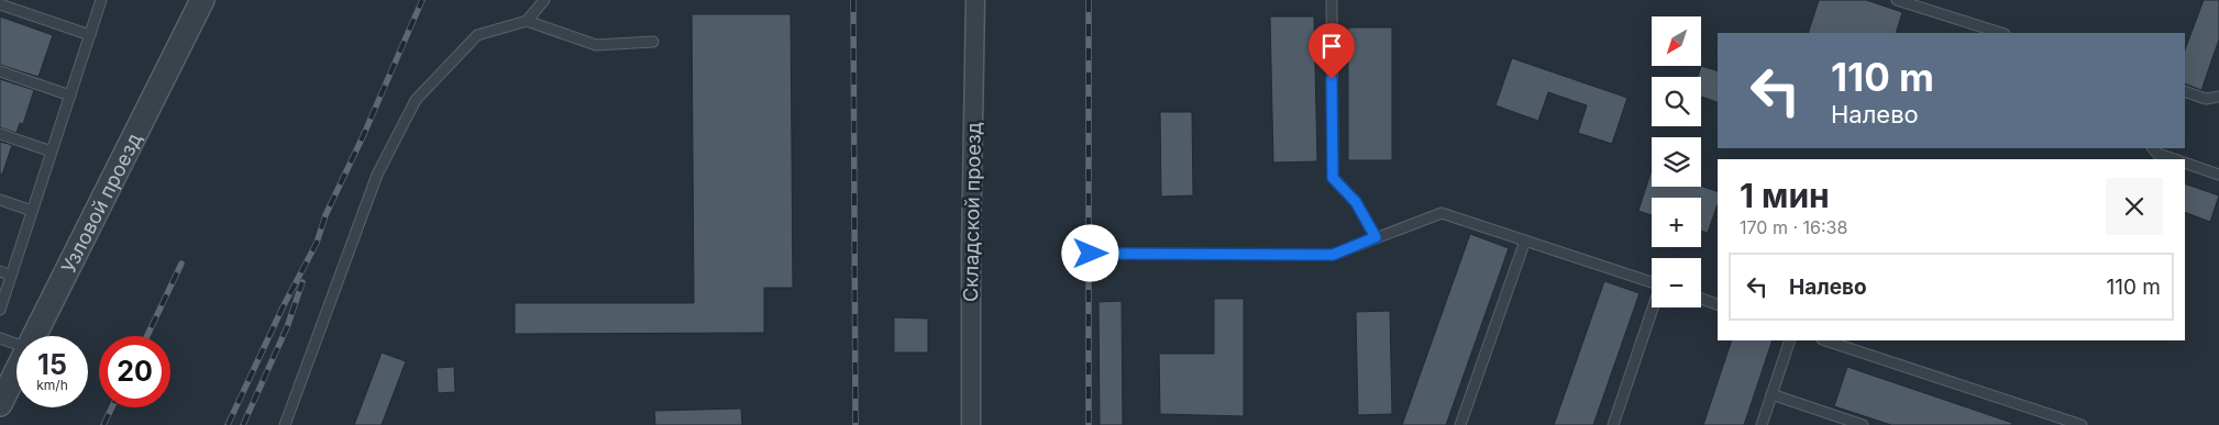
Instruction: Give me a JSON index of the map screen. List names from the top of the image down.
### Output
{
  "streets": {
    "street": ["Узловой проезд", "Складской проезд"]
  },
  "north": "bottom left",
  "page": {
    "map_buttons": ["+", "−"],
    "turn": ["110 m", "Налево"],
    "heading": ["1 мин", "170 m · 16:38"],
    "list": [
      {
        "name": "Налево",
        "value": "110 m"
      }
    ],
    "speed": "15 km/h",
    "limit": "20"
  }
}
